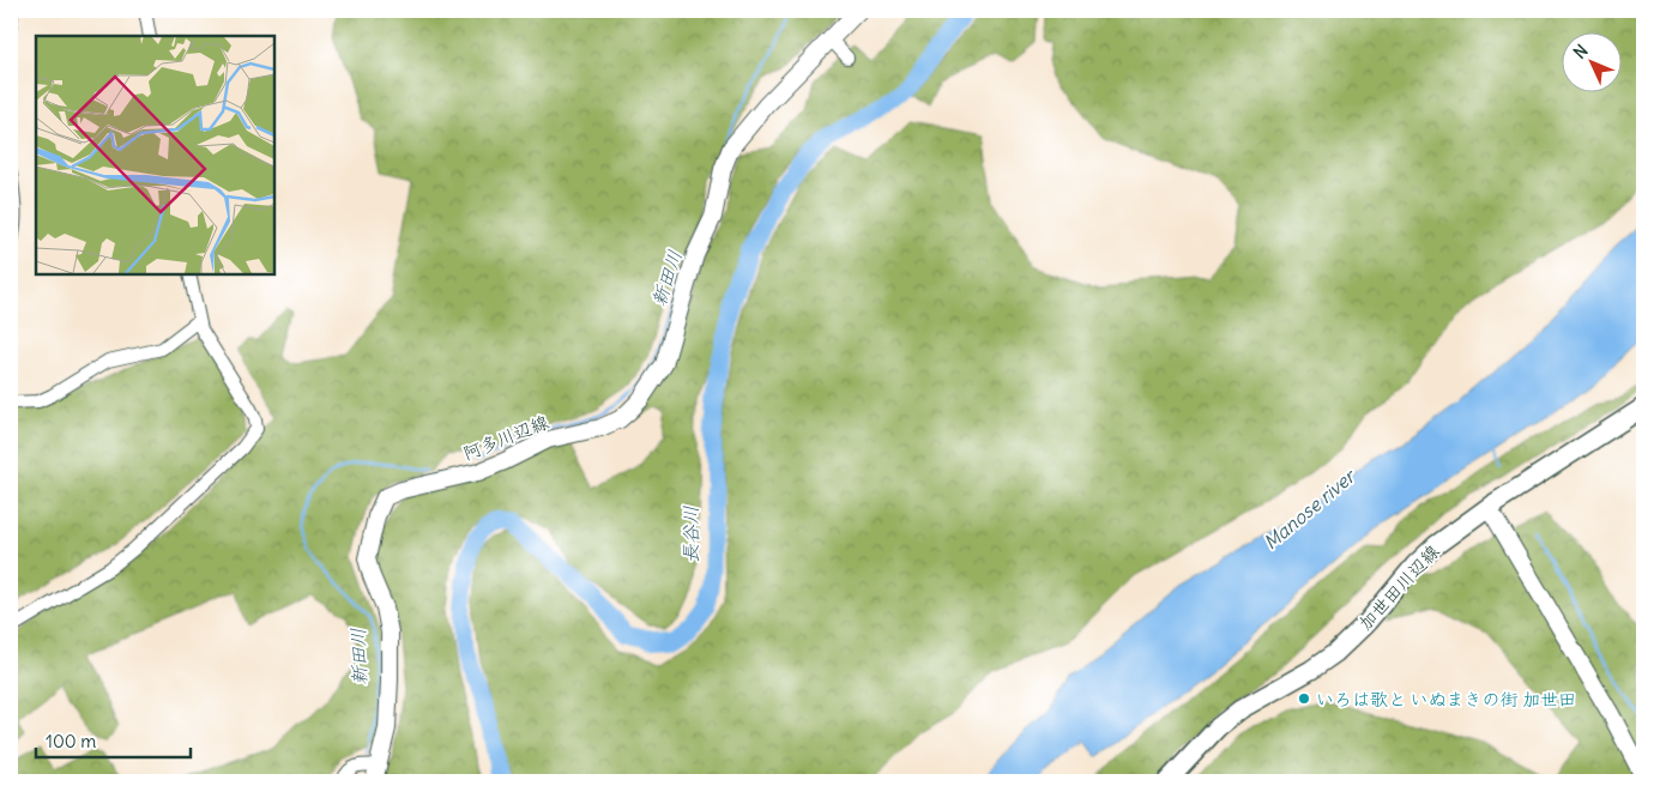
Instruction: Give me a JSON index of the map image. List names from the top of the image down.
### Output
{
  "streets": {
    "main road": ["阿多川辺線", "加世田川辺線"]
  },
  "water": ["新田川", "Manose river", "長谷川"],
  "places": ["いろは歌と いぬまきの街 加世田"],
  "scale_bar": "100 m",
  "north": "top left"
}
